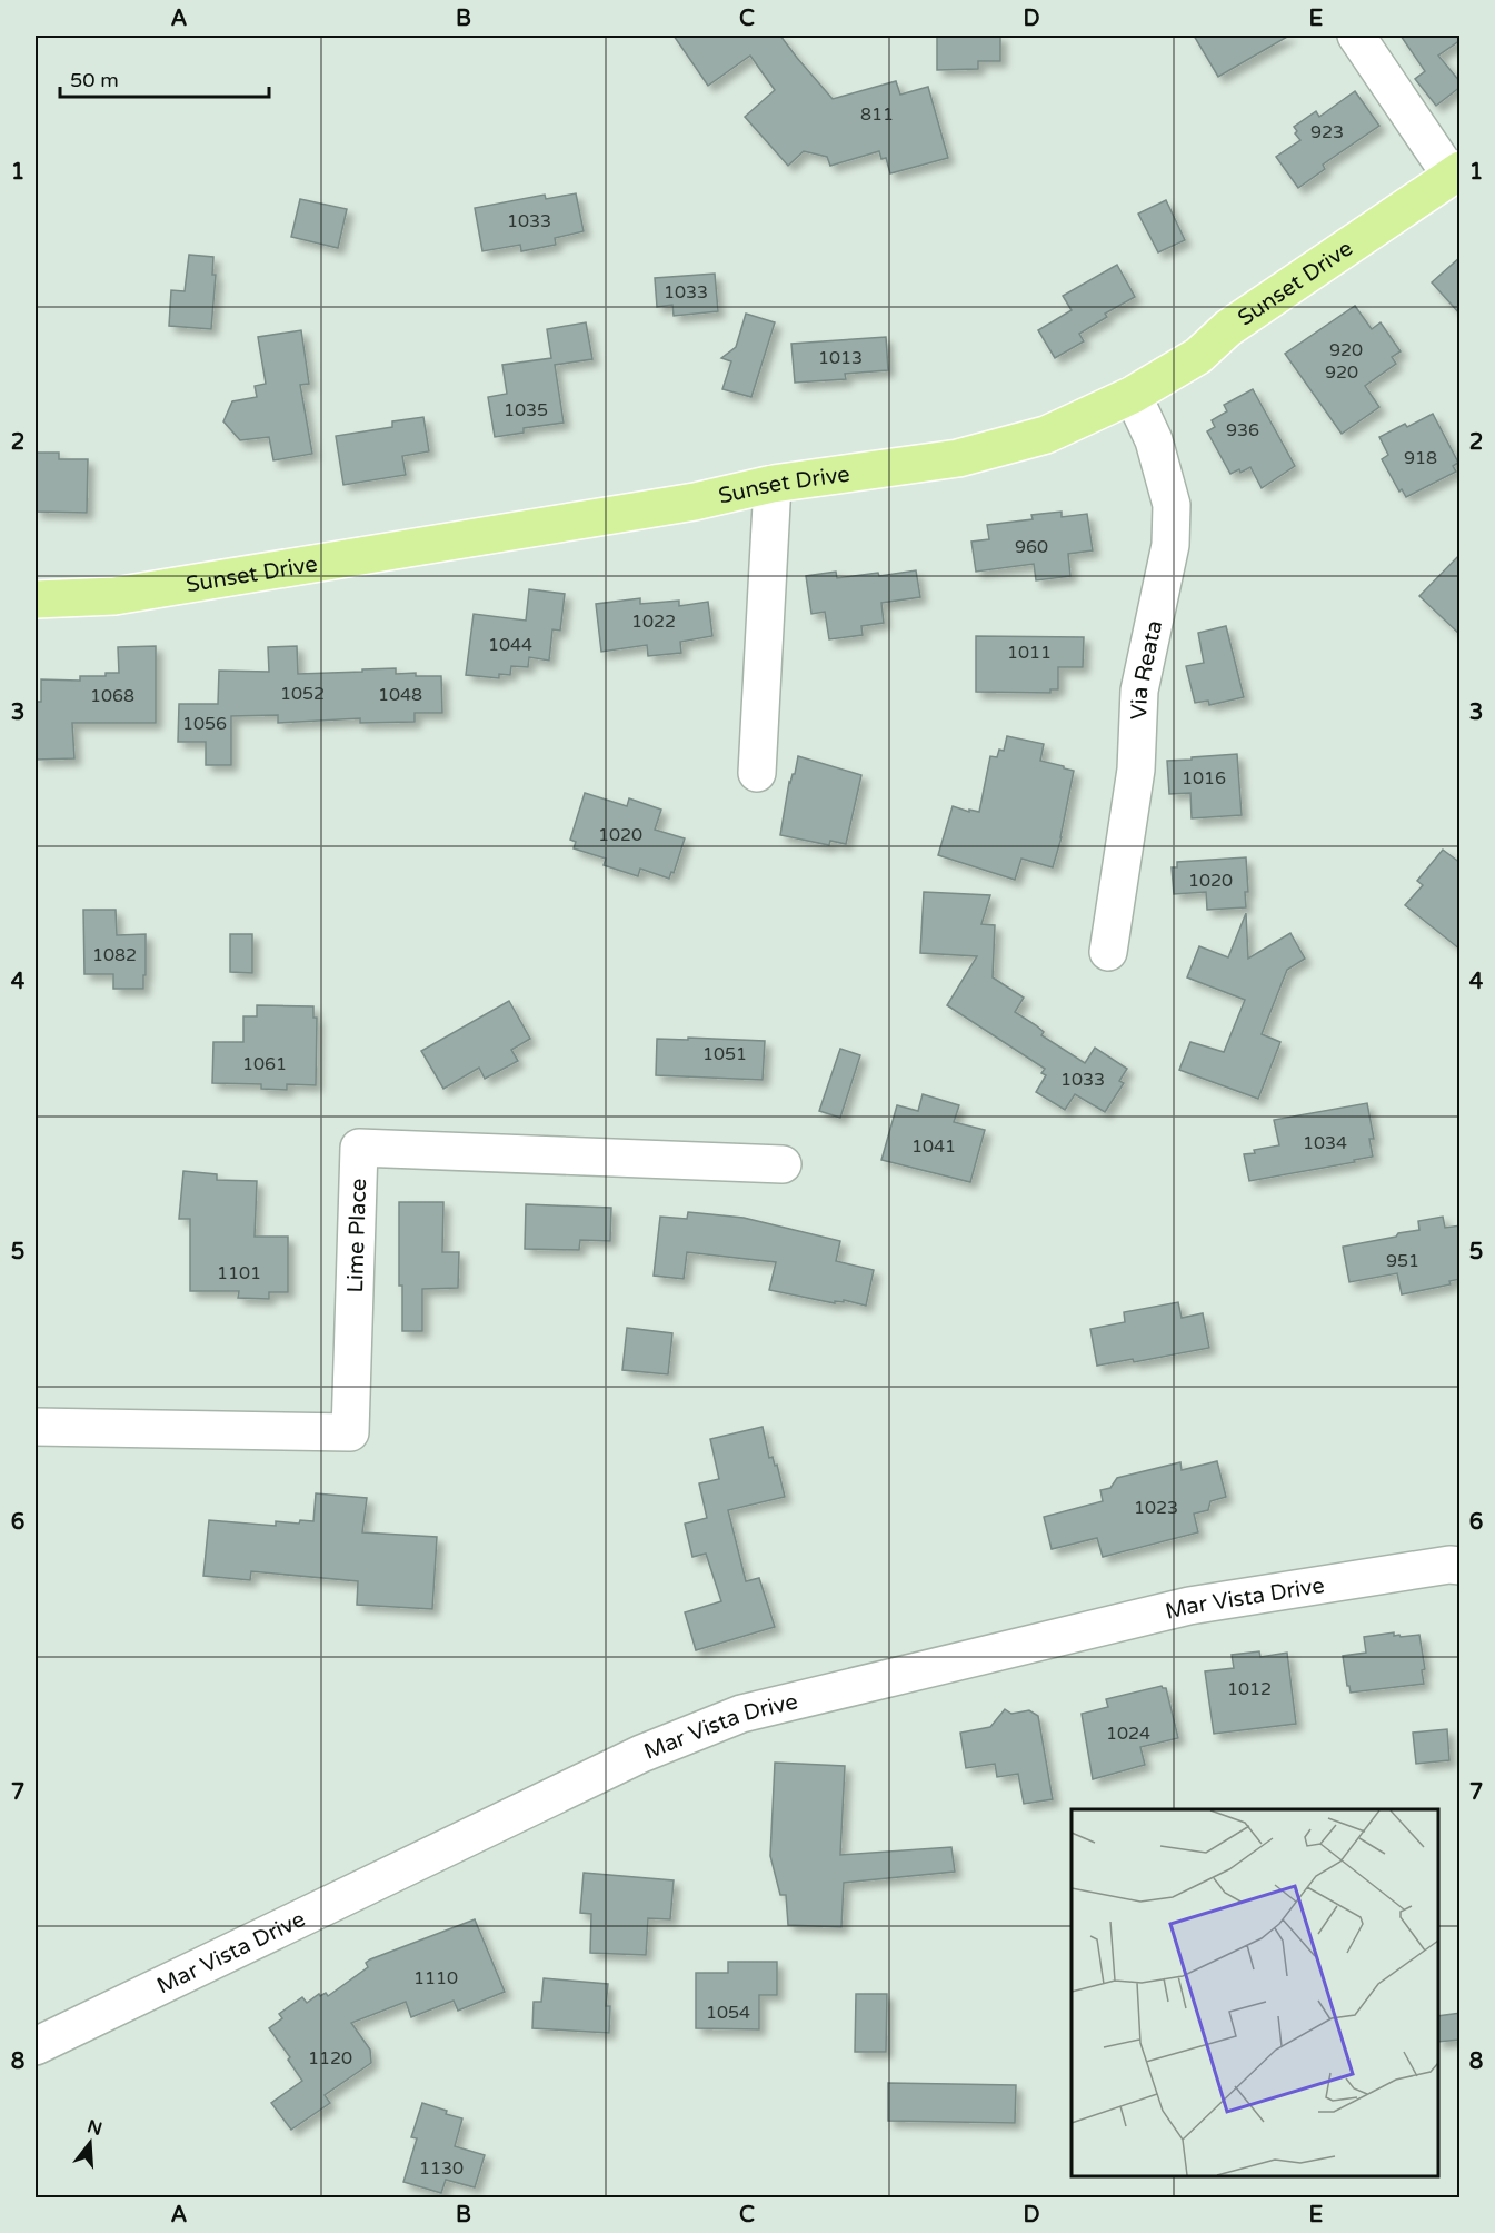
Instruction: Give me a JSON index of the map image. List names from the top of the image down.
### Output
{
  "streets": {
    "main road": ["Sunset Drive"],
    "street": ["Via Reata", "Lime Place", "Mar Vista Drive"]
  },
  "crossings": [
    ["Sunset Drive", "Via Reata"]
  ],
  "house_numbers": [
    "811",
    "923",
    "1033",
    "1033",
    "920",
    "1013",
    "920",
    "1035",
    "936",
    "918",
    "960",
    "1022",
    "1044",
    "1011",
    "1052",
    "1048",
    "1068",
    "1056",
    "1016",
    "1020",
    "1020",
    "1082",
    "1051",
    "1061",
    "1033",
    "1034",
    "1041",
    "951",
    "1101",
    "1023",
    "1012",
    "1024",
    "1110",
    "1054",
    "1120",
    "1130"
  ],
  "scale_bar": "50 m",
  "north": "top",
  "grid": {
    "columns": [
      "A",
      "B",
      "C",
      "D",
      "E"
    ],
    "rows": [
      "1",
      "2",
      "3",
      "4",
      "5",
      "6",
      "7",
      "8"
    ]
  }
}
